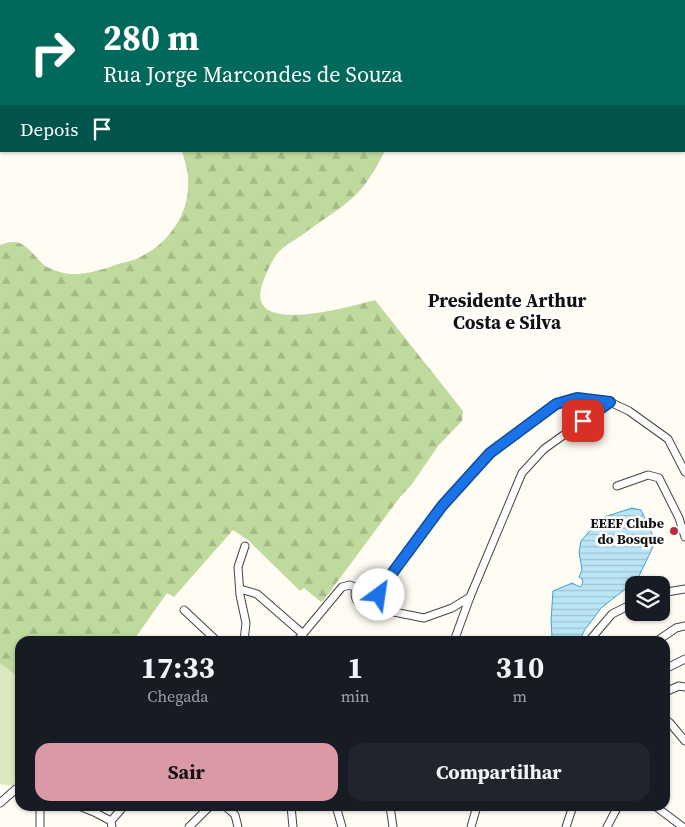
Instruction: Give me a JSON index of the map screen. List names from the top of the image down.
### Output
{
  "districts": ["Presidente Arthur Costa e Silva"],
  "places": ["EEEF Clube do Bosque"],
  "page": {
    "turn": ["280 m", "Rua Jorge Marcondes de Souza"],
    "then": "Depois",
    "eta": [
      "17:33",
      "Chegada",
      "1",
      "min",
      "310",
      "m"
    ],
    "buttons": ["Sair", "Compartilhar"]
  }
}
